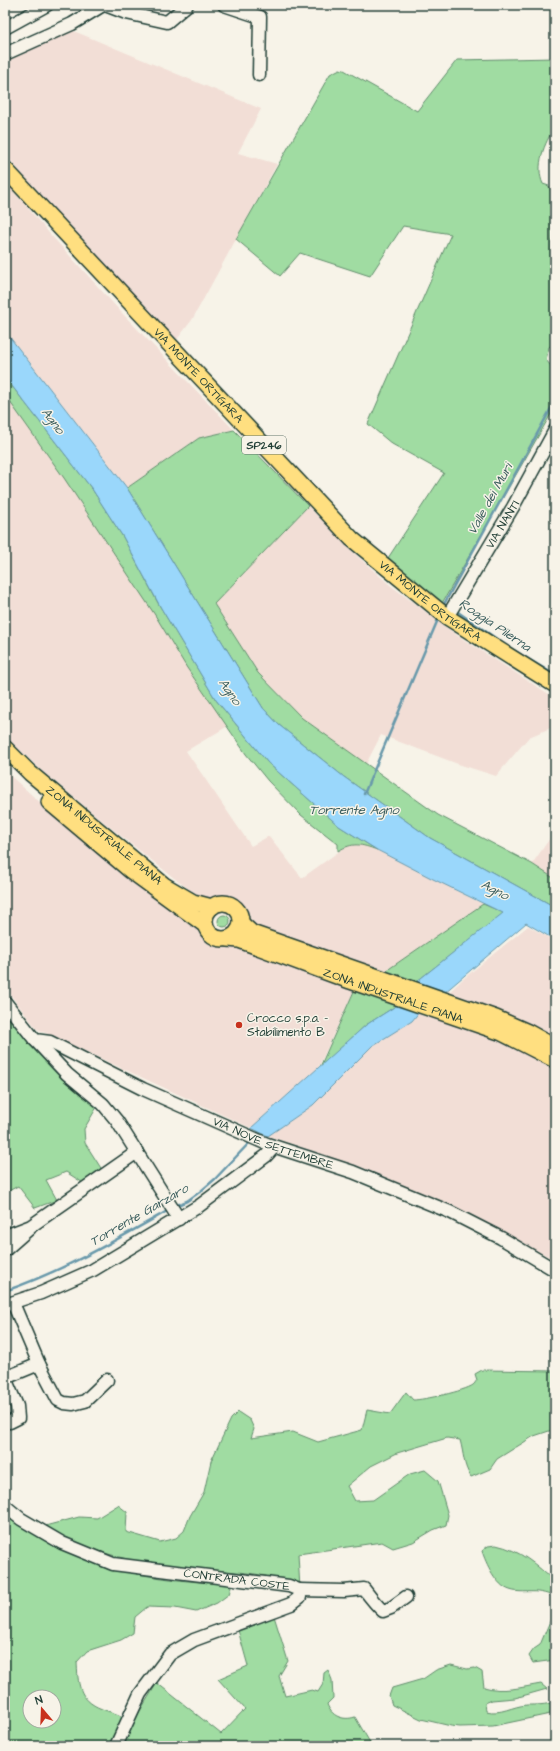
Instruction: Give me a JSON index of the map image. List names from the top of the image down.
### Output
{
  "streets": {
    "main road": ["VIA MONTE ORTIGARA", "SP246", "ZONA INDUSTRIALE PIANA"],
    "street": ["VIA NANTI", "VIA NOVE SETTEMBRE", "CONTRADA COSTE"]
  },
  "crossings": [
    ["VIA MONTE ORTIGARA", "VIA NANTI"]
  ],
  "water": [
    "Agno",
    "Valle dei Muri",
    "Roggia Pilerna",
    "Torrente Agno",
    "Torrente Garzaro"
  ],
  "places": ["Crocco s.p.a. - Stabilimento B"],
  "north": "top"
}
